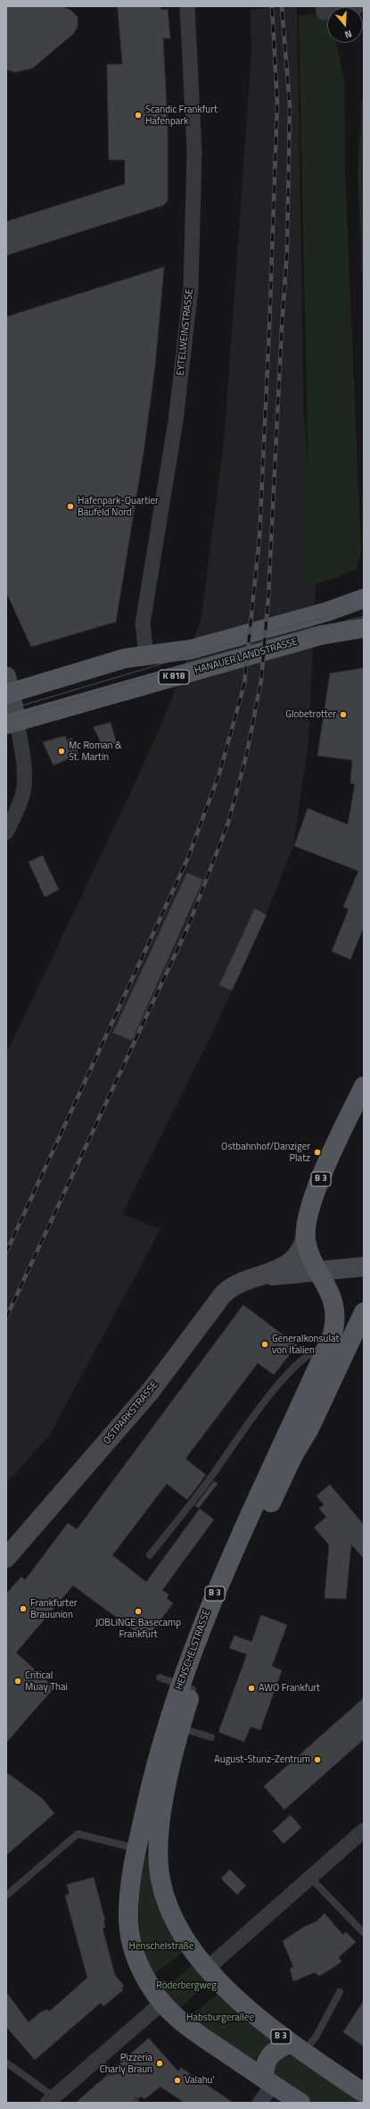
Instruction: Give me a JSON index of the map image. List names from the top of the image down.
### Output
{
  "streets": {
    "main road": [
      "HANAUER LANDSTRASSE",
      "K 818",
      "B 3",
      "HENSCHELSTRASSE"
    ],
    "street": ["EYTELWEINSTRASSE", "OSTPARKSTRASSE"]
  },
  "crossings": [
    ["B 3", "OSTPARKSTRASSE"],
    ["B 3", "HENSCHELSTRASSE"],
    ["OSTPARKSTRASSE", "HENSCHELSTRASSE"]
  ],
  "parks": ["Henschelstraße", "Röderbergweg", "Habsburgerallee"],
  "places": [
    "Scandic Frankfurt Hafenpark",
    "Hafenpark-Quartier Baufeld Nord",
    "Globetrotter",
    "Mc Roman & St. Martin",
    "Ostbahnhof/Danziger Platz",
    "Generalkonsulat von Italien",
    "Frankfurter Brauunion",
    "JOBLINGE Basecamp Frankfurt",
    "Critical Muay Thai",
    "AWO Frankfurt",
    "August-Stunz-Zentrum",
    "Pizzeria Charly Braun",
    "Valahu'"
  ],
  "north": "bottom"
}
